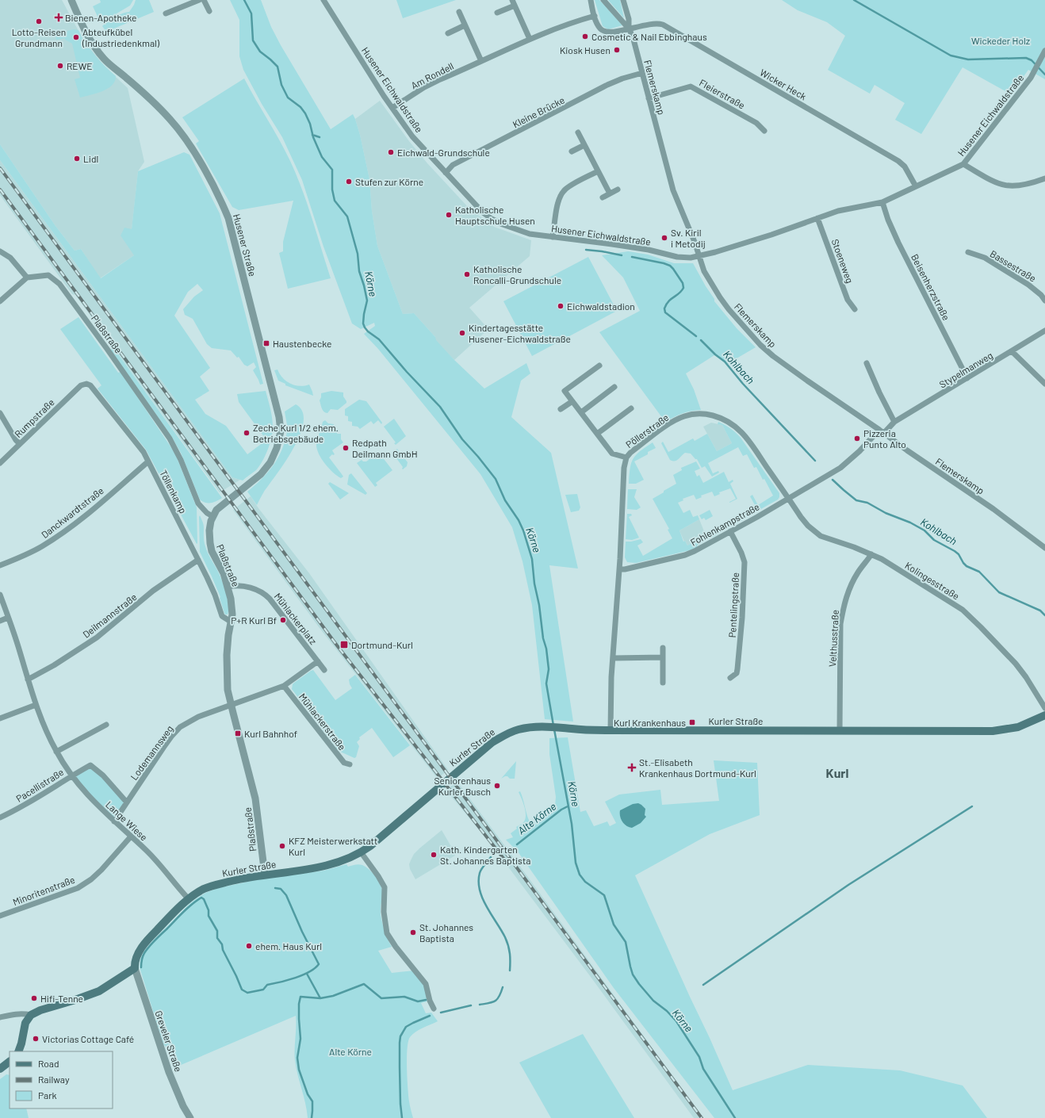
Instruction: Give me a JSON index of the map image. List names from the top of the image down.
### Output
{
  "streets": {
    "main road": ["Kurler Straße"],
    "street": [
      "Am Rondell",
      "Wicker Heck",
      "Flemerskamp",
      "Husener Eichwaldstraße",
      "Fleierstraße",
      "Kleine Brücke",
      "Husener Straße",
      "Stoeneweg",
      "Bassestraße",
      "Beisenherzstraße",
      "Plaßstraße",
      "Stypelmanweg",
      "Rumpstraße",
      "Pöllerstraße",
      "Töllenkamp",
      "Danckwardtstraße",
      "Fohlenkampstraße",
      "Kolingesstraße",
      "Pentelingstraße",
      "Deilmannstraße",
      "Mühlackerplatz",
      "Velthusstraße",
      "Mühlackerstraße",
      "Lodemannsweg",
      "Pacellistraße",
      "Lange Wiese",
      "Minoritenstraße",
      "Greveler Straße"
    ]
  },
  "crossings": [
    ["Am Rondell", "Husener Eichwaldstraße"],
    ["Wicker Heck", "Flemerskamp"],
    ["Wicker Heck", "Husener Eichwaldstraße"],
    ["Flemerskamp", "Husener Eichwaldstraße"],
    ["Flemerskamp", "Fleierstraße"],
    ["Flemerskamp", "Kleine Brücke"],
    ["Flemerskamp", "Stypelmanweg"],
    ["Flemerskamp", "Fohlenkampstraße"],
    ["Husener Eichwaldstraße", "Kleine Brücke"],
    ["Husener Eichwaldstraße", "Stoeneweg"],
    ["Husener Eichwaldstraße", "Beisenherzstraße"],
    ["Husener Straße", "Plaßstraße"],
    ["Beisenherzstraße", "Stypelmanweg"],
    ["Plaßstraße", "Töllenkamp"],
    ["Plaßstraße", "Mühlackerplatz"],
    ["Plaßstraße", "Kurler Straße"],
    ["Plaßstraße", "Lodemannsweg"],
    ["Stypelmanweg", "Fohlenkampstraße"],
    ["Rumpstraße", "Töllenkamp"],
    ["Pöllerstraße", "Fohlenkampstraße"],
    ["Pöllerstraße", "Kolingesstraße"],
    ["Töllenkamp", "Danckwardtstraße"],
    ["Töllenkamp", "Deilmannstraße"],
    ["Fohlenkampstraße", "Kolingesstraße"],
    ["Fohlenkampstraße", "Pentelingstraße"],
    ["Kolingesstraße", "Velthusstraße"],
    ["Deilmannstraße", "Lange Wiese"],
    ["Velthusstraße", "Kurler Straße"],
    ["Kurler Straße", "Lange Wiese"],
    ["Kurler Straße", "Greveler Straße"],
    ["Lodemannsweg", "Lange Wiese"],
    ["Pacellistraße", "Lange Wiese"],
    ["Lange Wiese", "Minoritenstraße"]
  ],
  "districts": ["Kurl"],
  "water": ["Körne", "Kohlbach", "Alte Körne"],
  "parks": ["Wickeder Holz", "Alte Körne"],
  "places": {
    "health": ["Bienen-Apotheke", "St.-Elisabeth Krankenhaus Dortmund-Kurl"],
    "other": [
      "Lotto-Reisen Grundmann",
      "Cosmetic & Nail Ebbinghaus",
      "Abteufkübel (Industriedenkmal)",
      "Kiosk Husen",
      "REWE",
      "Eichwald-Grundschule",
      "Lidl",
      "Stufen zur Körne",
      "Katholische Hauptschule Husen",
      "Sv. Kiril i Metodij",
      "Katholische Roncalli-Grundschule",
      "Eichwaldstadion",
      "Kindertagesstätte Husener-Eichwaldstraße",
      "Zeche Kurl 1/2 ehem. Betriebsgebäude",
      "Pizzeria Punto Alto",
      "Redpath Deilmann GmbH",
      "P+R Kurl Bf",
      "Seniorenhaus Kurler Busch",
      "KFZ Meisterwerkstatt Kurl",
      "Kath. Kindergarten St. Johannes Baptista",
      "St. Johannes Baptista",
      "ehem. Haus Kurl",
      "Hifi-Tenne",
      "Victorias Cottage Café"
    ],
    "transit": [
      "Haustenbecke",
      "Dortmund-Kurl",
      "Kurl Krankenhaus",
      "Kurl Bahnhof"
    ]
  },
  "legend": ["Road", "Railway", "Park"]
}
